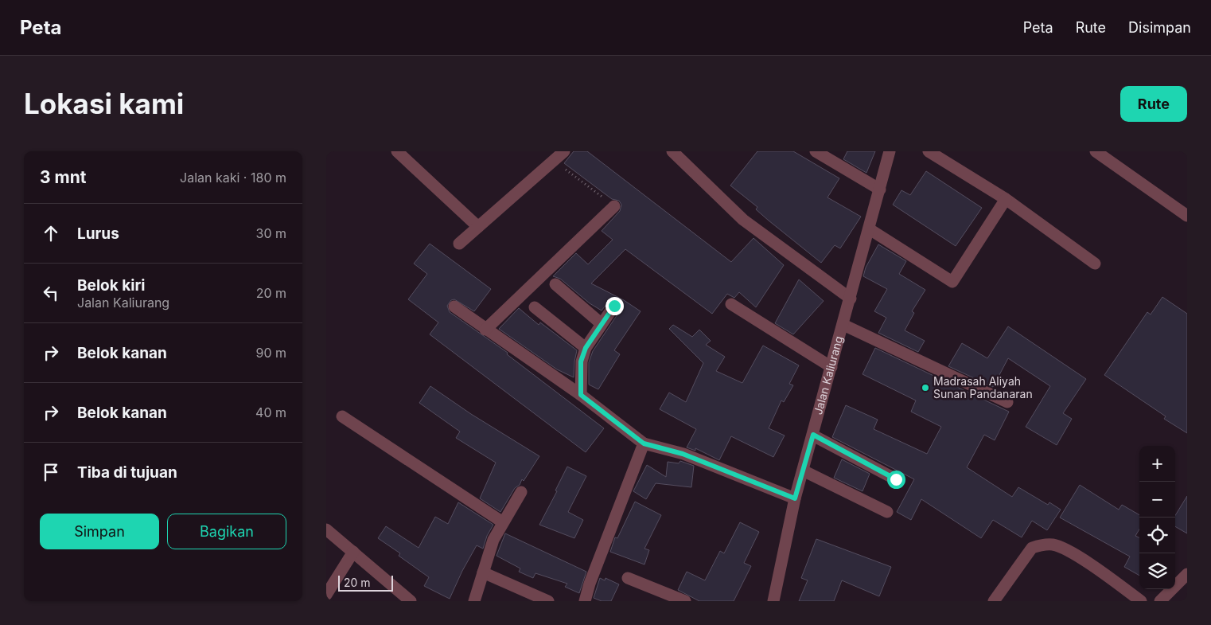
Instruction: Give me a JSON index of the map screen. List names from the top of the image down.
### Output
{
  "streets": {
    "street": ["Jalan Kaliurang"]
  },
  "places": ["Madrasah Aliyah Sunan Pandanaran"],
  "scale_bar": "20 m",
  "page": {
    "header": "Peta",
    "nav": ["Peta", "Rute", "Disimpan"],
    "buttons": [
      "Rute",
      ["Simpan", "Bagikan"]
    ],
    "title": "Lokasi kami",
    "heading": ["3 mnt", "Jalan kaki · 180 m"],
    "list": [
      ["Lurus", "30 m"],
      ["Belok kiri", "Jalan Kaliurang", "20 m"],
      ["Belok kanan", "90 m"],
      ["Belok kanan", "40 m"],
      "Tiba di tujuan"
    ],
    "map_buttons": ["+", "−"],
    "scale": "20 m"
  }
}
